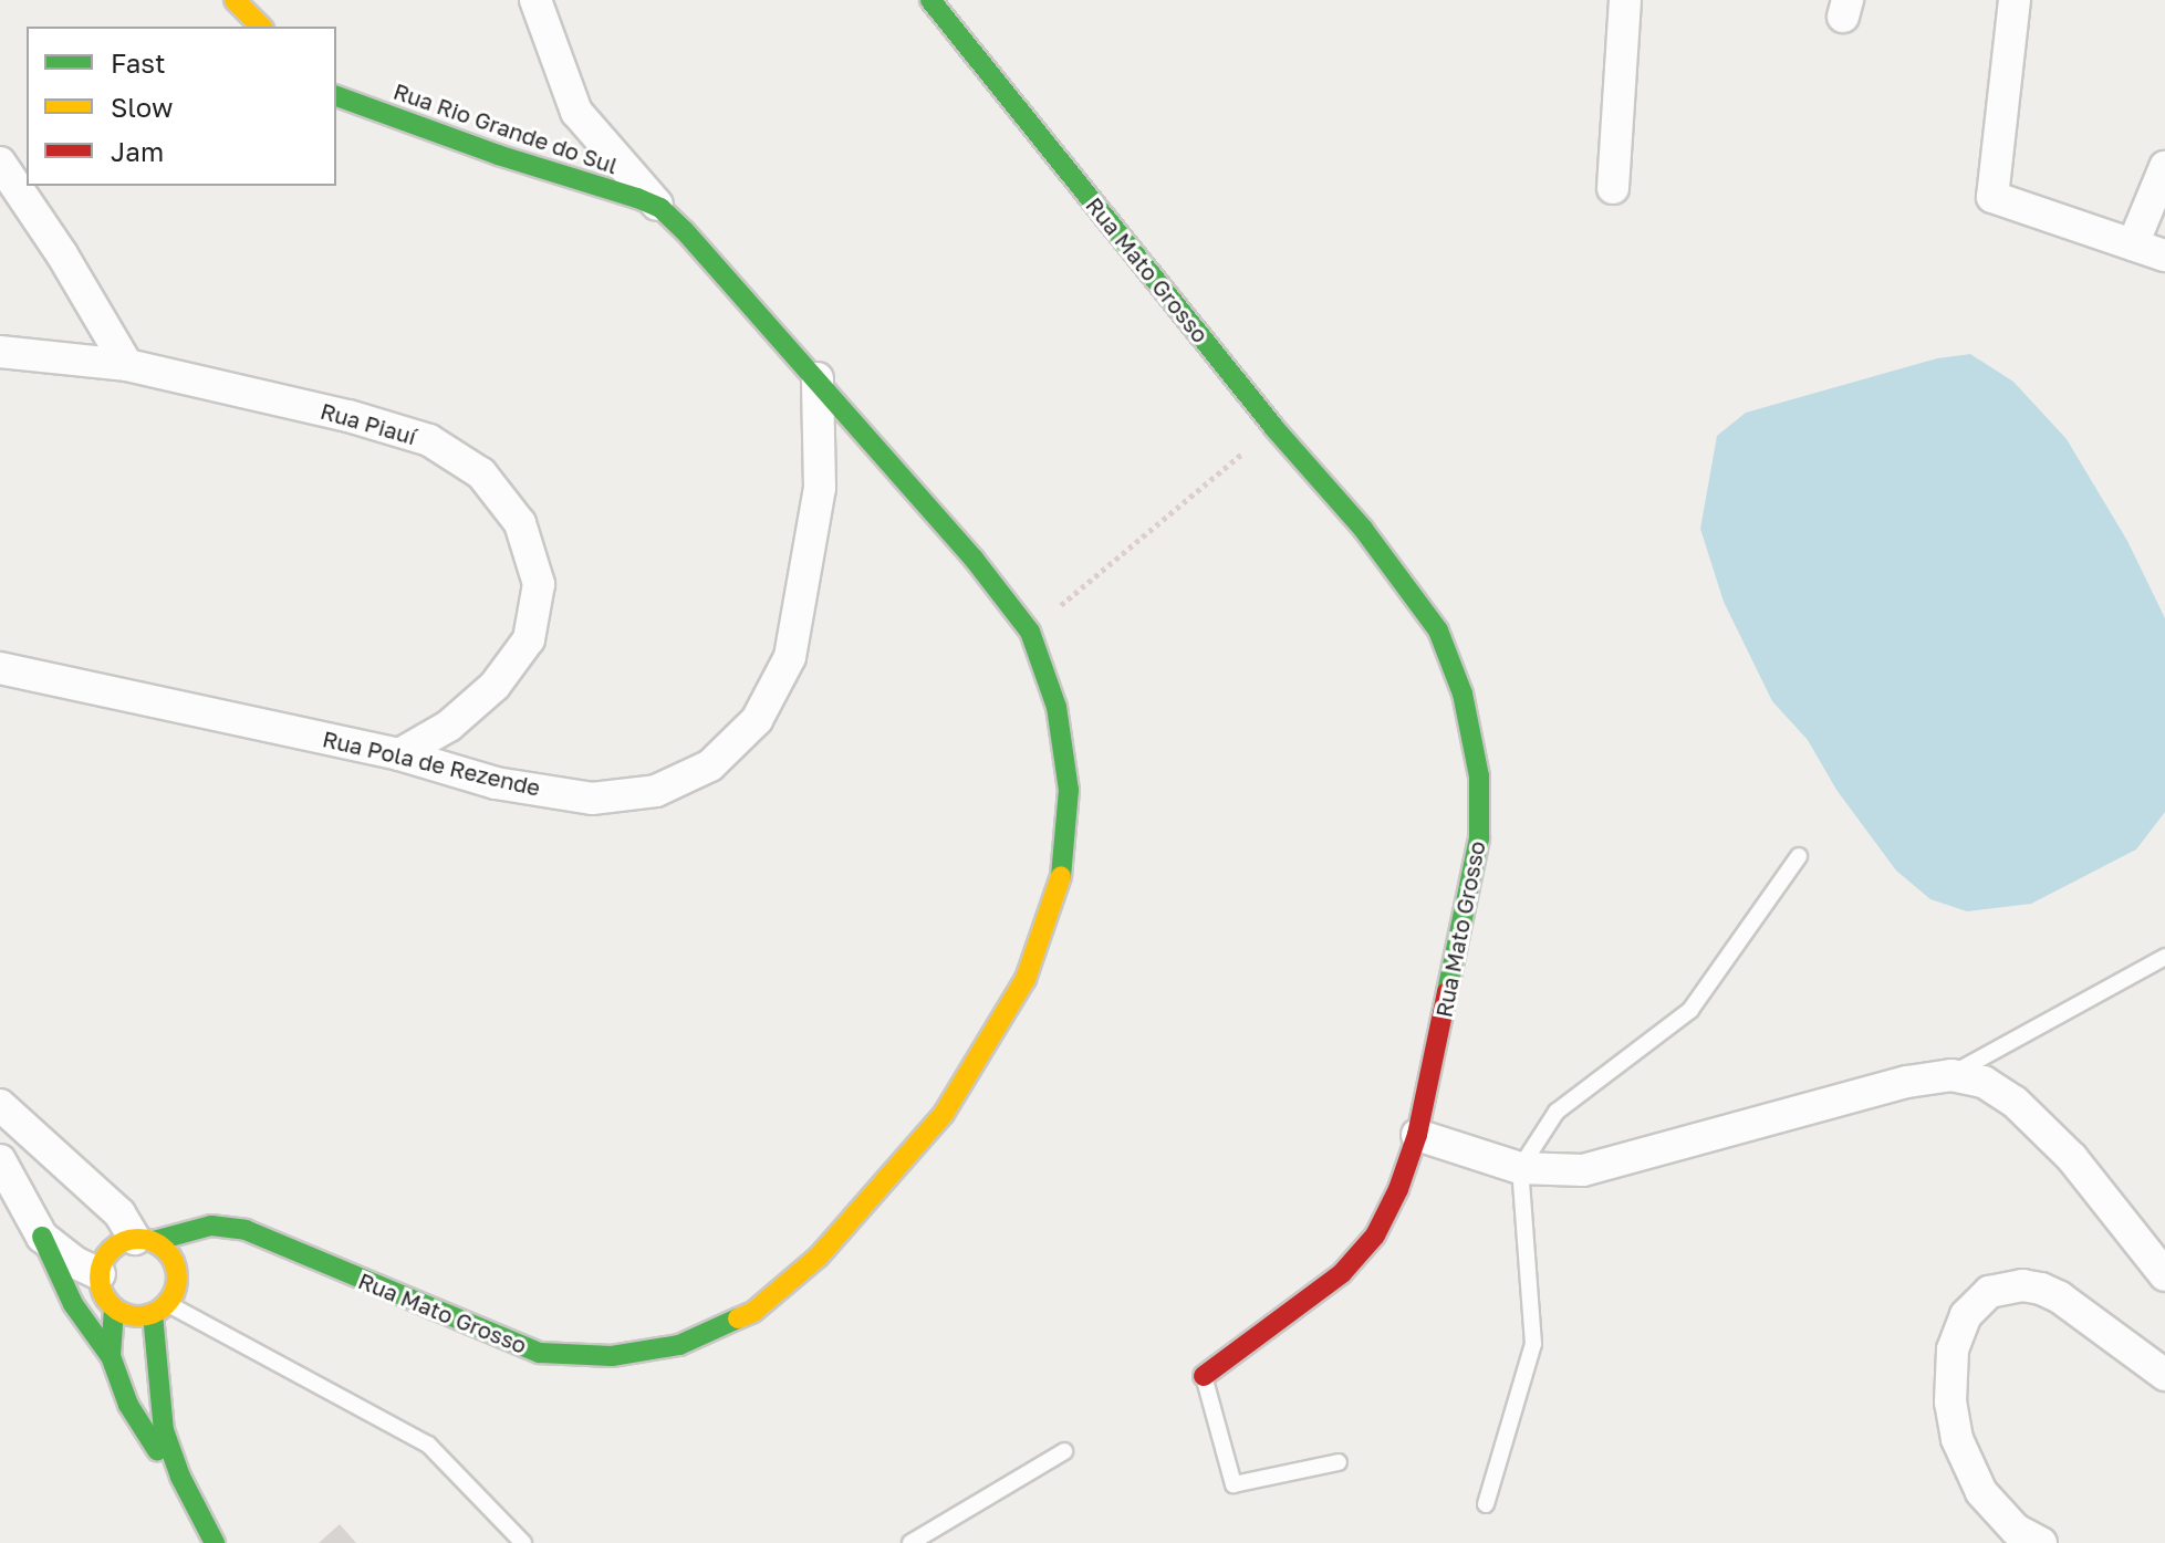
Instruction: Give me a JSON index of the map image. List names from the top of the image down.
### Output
{
  "streets": {
    "main road": ["Rua Rio Grande do Sul", "Rua Mato Grosso"],
    "street": ["Rua Piauí", "Rua Pola de Rezende"]
  },
  "crossings": [
    ["Rua Rio Grande do Sul", "Rua Mato Grosso"],
    ["Rua Mato Grosso", "Rua Pola de Rezende"],
    ["Rua Piauí", "Rua Pola de Rezende"]
  ],
  "legend": ["Fast", "Slow", "Jam"]
}
